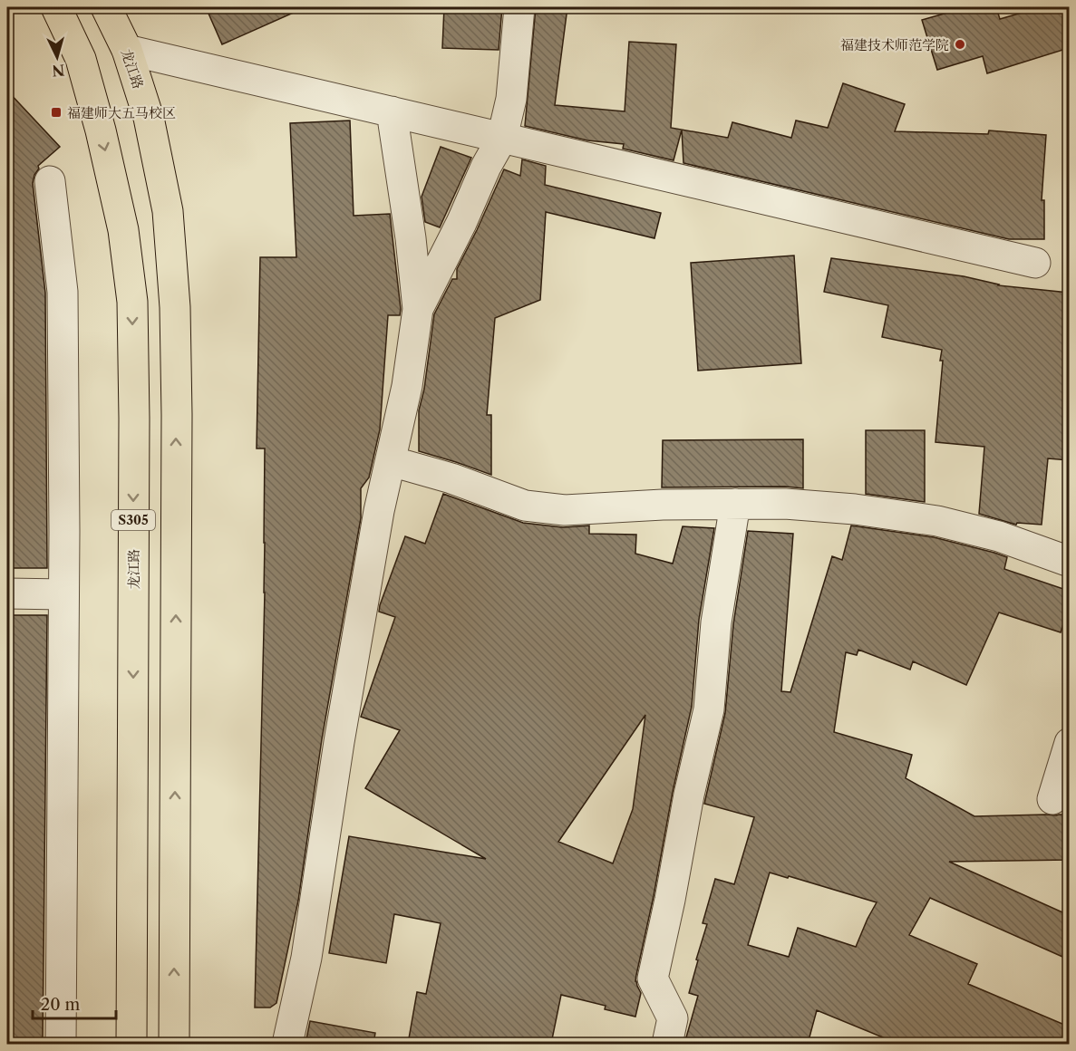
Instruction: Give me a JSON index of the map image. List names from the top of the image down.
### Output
{
  "streets": {
    "main road": ["龙江路", "S305"]
  },
  "places": {
    "other": ["福建技术师范学院"],
    "transit": ["福建师大五马校区"]
  },
  "scale_bar": "20 m",
  "north": "bottom"
}
